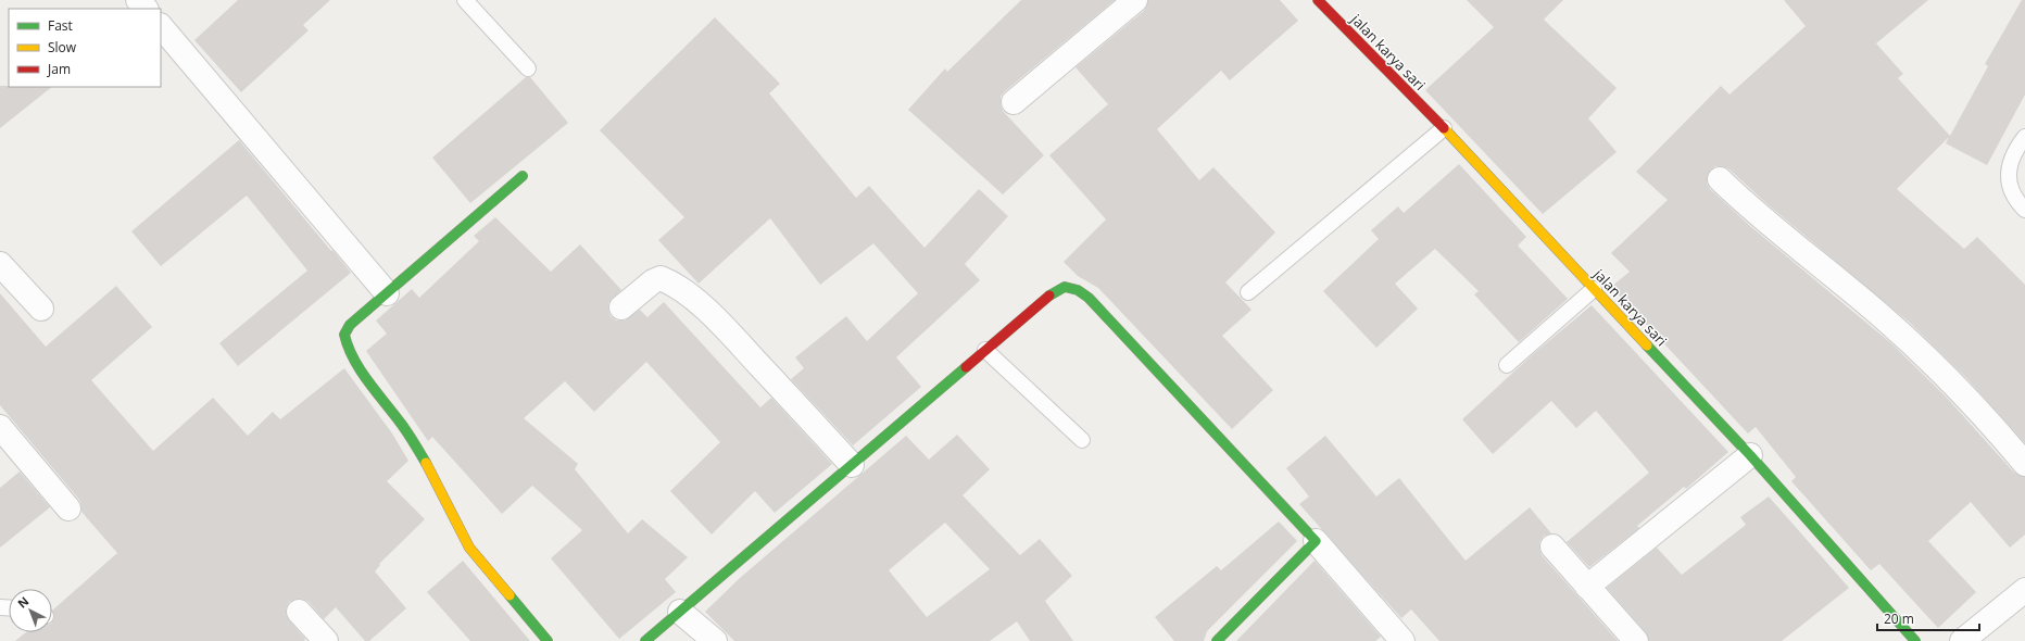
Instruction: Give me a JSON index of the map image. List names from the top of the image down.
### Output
{
  "streets": {
    "street": ["jalan karya sari"]
  },
  "legend": ["Fast", "Slow", "Jam"],
  "scale_bar": "20 m",
  "north": "top left"
}
